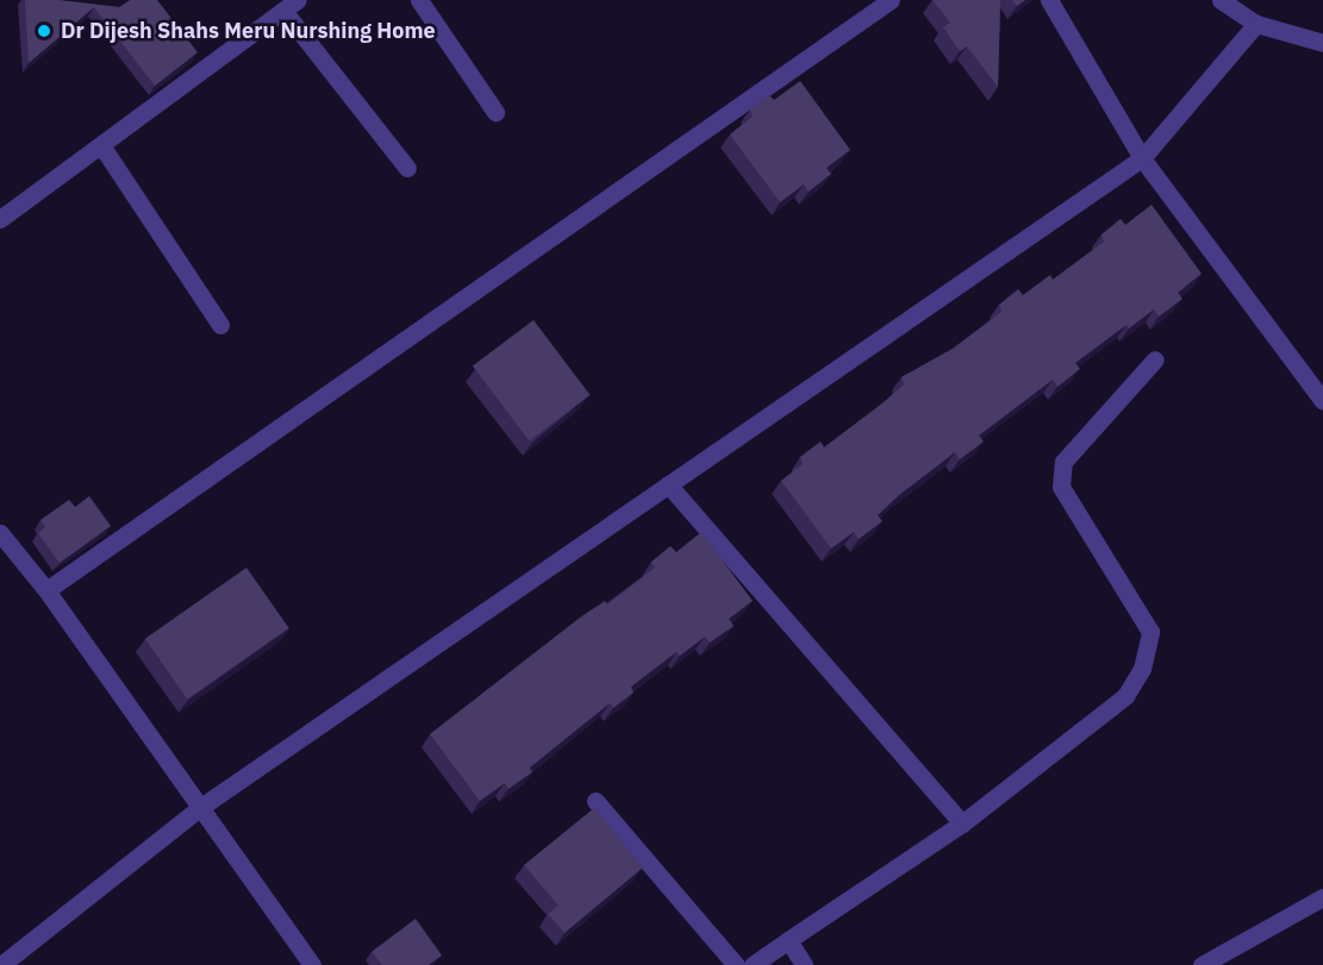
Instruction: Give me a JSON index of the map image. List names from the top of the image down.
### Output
{
  "places": ["Dr Dijesh Shahs Meru Nurshing Home"]
}
